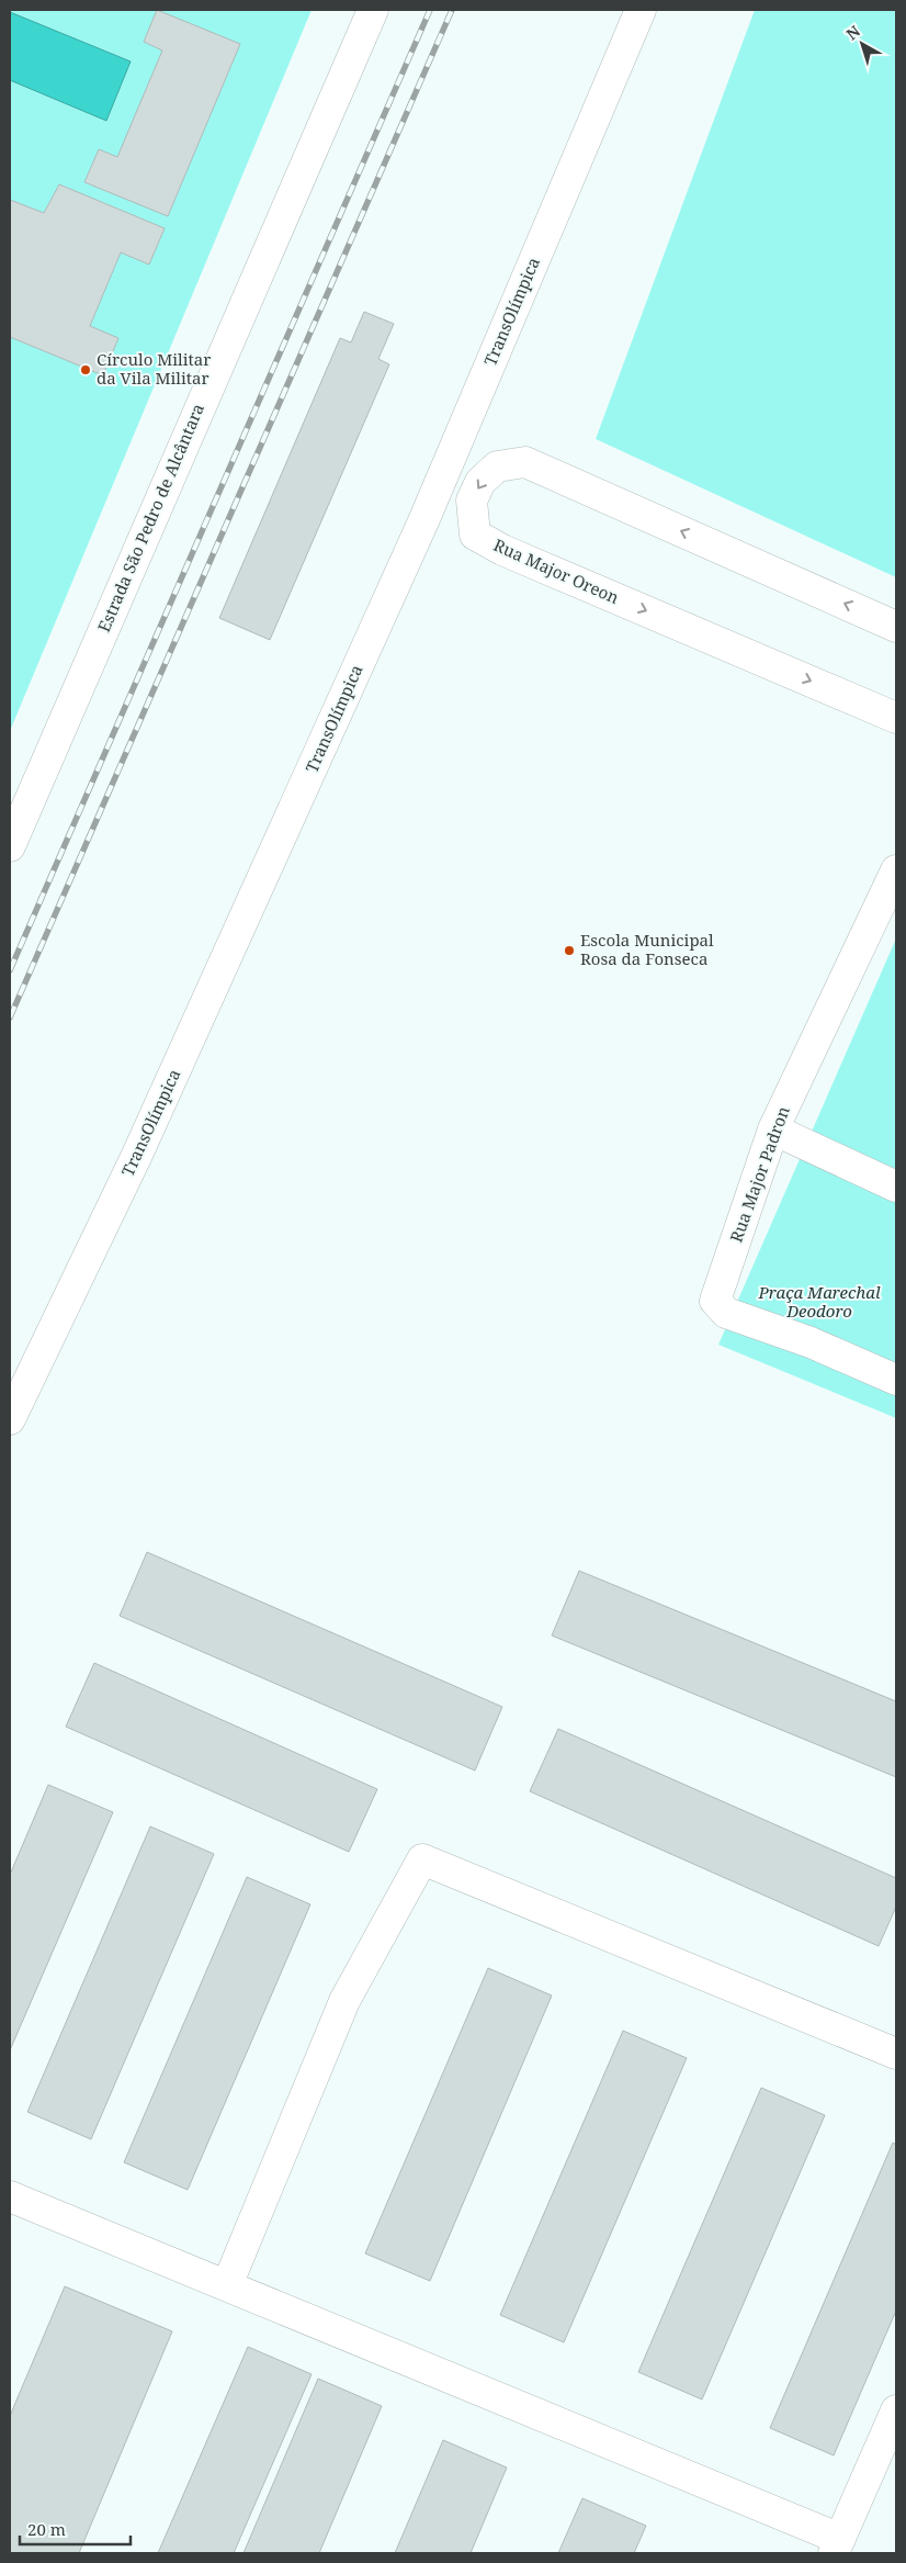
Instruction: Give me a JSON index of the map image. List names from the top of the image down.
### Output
{
  "streets": {
    "street": [
      "TransOlímpica",
      "Estrada São Pedro de Alcântara",
      "Rua Major Oreon",
      "Rua Major Padron"
    ]
  },
  "parks": ["Praça Marechal Deodoro"],
  "places": ["Círculo Militar da Vila Militar", "Escola Municipal Rosa da Fonseca"],
  "scale_bar": "20 m",
  "north": "top left"
}
